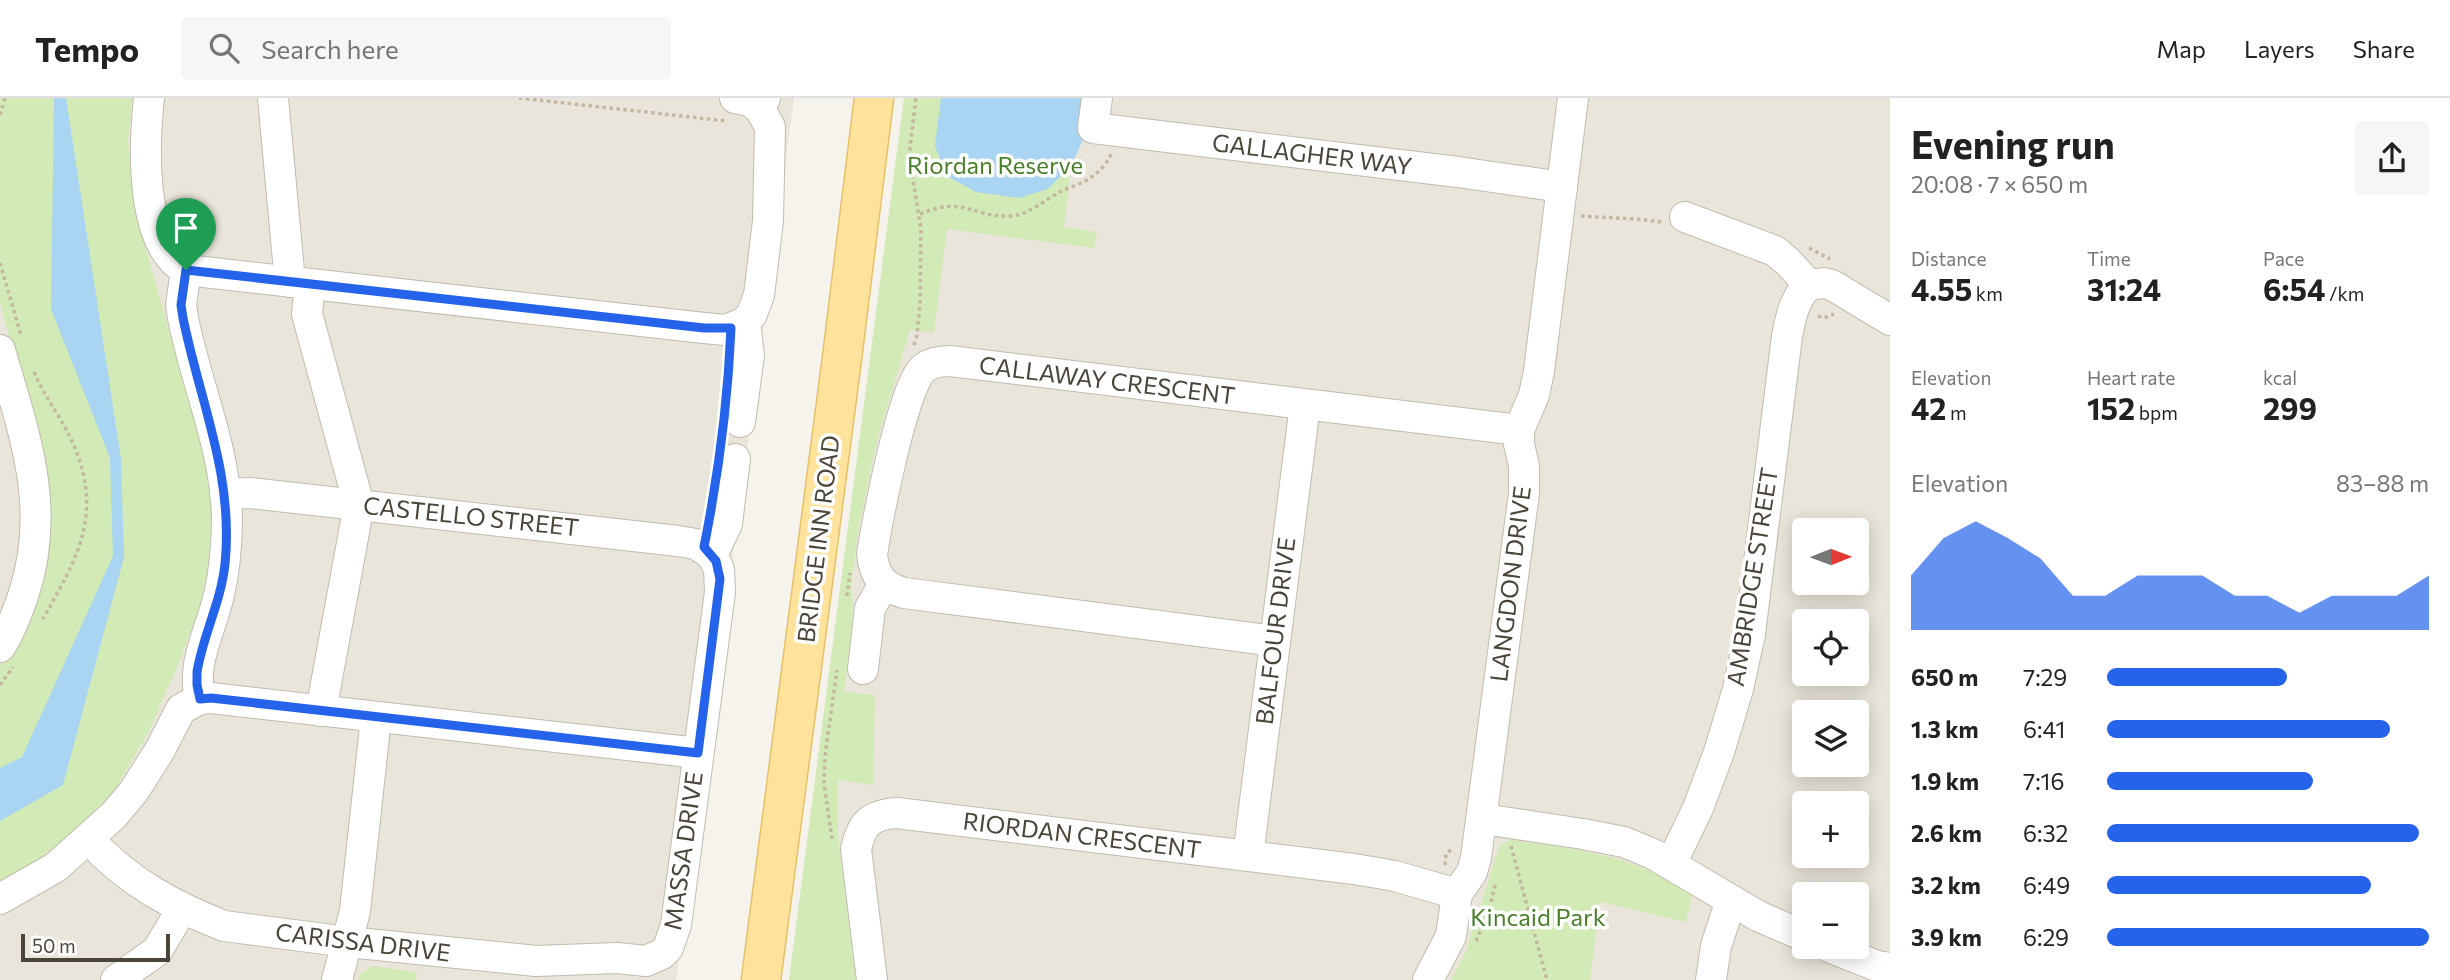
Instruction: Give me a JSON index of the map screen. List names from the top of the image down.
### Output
{
  "streets": {
    "main road": ["BRIDGE INN ROAD"],
    "street": [
      "GALLAGHER WAY",
      "CALLAWAY CRESCENT",
      "CASTELLO STREET",
      "AMBRIDGE STREET",
      "LANGDON DRIVE",
      "BALFOUR DRIVE",
      "RIORDAN CRESCENT",
      "MASSA DRIVE",
      "CARISSA DRIVE"
    ]
  },
  "crossings": [
    ["GALLAGHER WAY", "LANGDON DRIVE"],
    ["CALLAWAY CRESCENT", "LANGDON DRIVE"],
    ["CALLAWAY CRESCENT", "BALFOUR DRIVE"],
    ["CASTELLO STREET", "MASSA DRIVE"],
    ["LANGDON DRIVE", "RIORDAN CRESCENT"],
    ["BALFOUR DRIVE", "RIORDAN CRESCENT"],
    ["MASSA DRIVE", "CARISSA DRIVE"]
  ],
  "parks": ["Riordan Reserve", "Kincaid Park"],
  "scale_bar": "50 m",
  "north": "right",
  "page": {
    "header": "Tempo",
    "search": "Search here",
    "nav": ["Map", "Layers", "Share"],
    "heading": ["Evening run", "20:08 · 7 × 650 m"],
    "stats": [
      ["Distance", "4.55 km"],
      ["Time", "31:24"],
      ["Pace", "6:54 /km"],
      ["Elevation", "42 m"],
      ["Heart rate", "152 bpm"],
      ["kcal", "299"]
    ],
    "chart": ["Elevation", "83–88 m"],
    "map_buttons": ["+", "−"],
    "list": [
      {
        "name": "650 m",
        "note": "7:29"
      },
      {
        "name": "1.3 km",
        "note": "6:41"
      },
      {
        "name": "1.9 km",
        "note": "7:16"
      },
      {
        "name": "2.6 km",
        "note": "6:32"
      },
      {
        "name": "3.2 km",
        "note": "6:49"
      },
      {
        "name": "3.9 km",
        "note": "6:29"
      }
    ],
    "scale": "50 m"
  }
}
